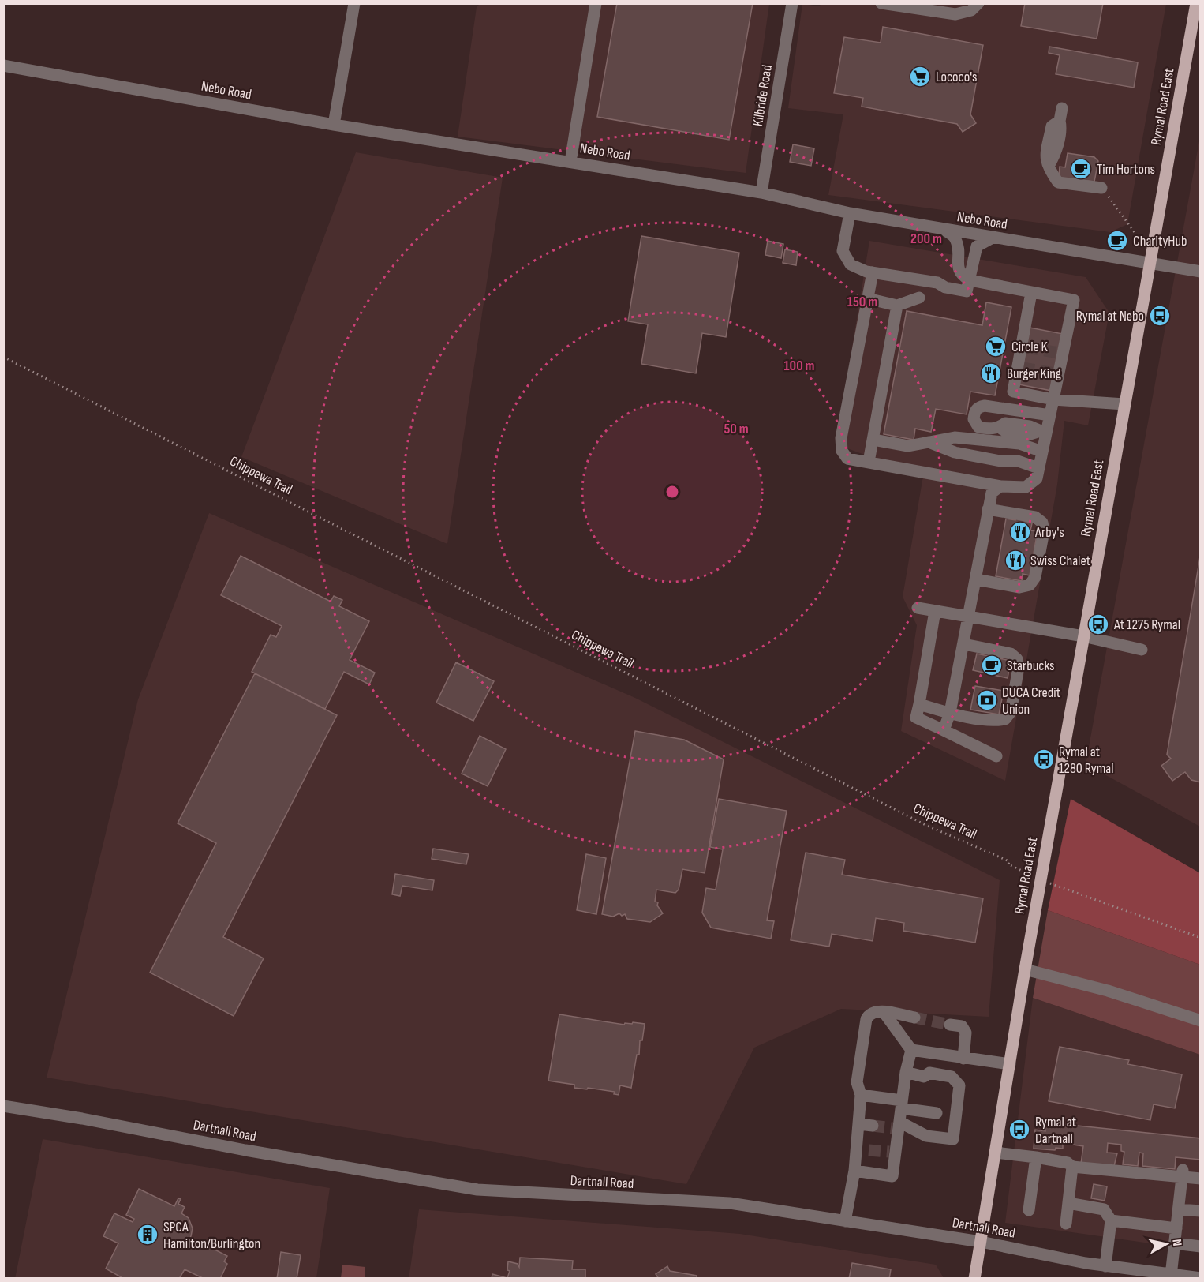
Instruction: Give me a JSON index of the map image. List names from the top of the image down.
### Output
{
  "streets": {
    "main road": ["Rymal Road East"],
    "street": ["Nebo Road", "Kilbride Road", "Dartnall Road"],
    "path": ["Chippewa Trail"]
  },
  "crossings": [
    ["Nebo Road", "Kilbride Road"],
    ["Nebo Road", "Rymal Road East"],
    ["Rymal Road East", "Chippewa Trail"],
    ["Rymal Road East", "Dartnall Road"]
  ],
  "places": {
    "supermarket": ["Lococo's", "Circle K"],
    "cafe": ["Tim Hortons", "CharityHub", "Starbucks"],
    "bus stop": [
      "Rymal at Nebo",
      "At 1275 Rymal",
      "Rymal at 1280 Rymal",
      "Rymal at Dartnall"
    ],
    "restaurant": ["Burger King", "Arby's", "Swiss Chalet"],
    "bank": ["DUCA Credit Union"],
    "building": ["SPCA Hamilton/Burlington"]
  },
  "north": "right",
  "rings": [
    "200 m",
    "150 m",
    "100 m",
    "50 m"
  ]
}
